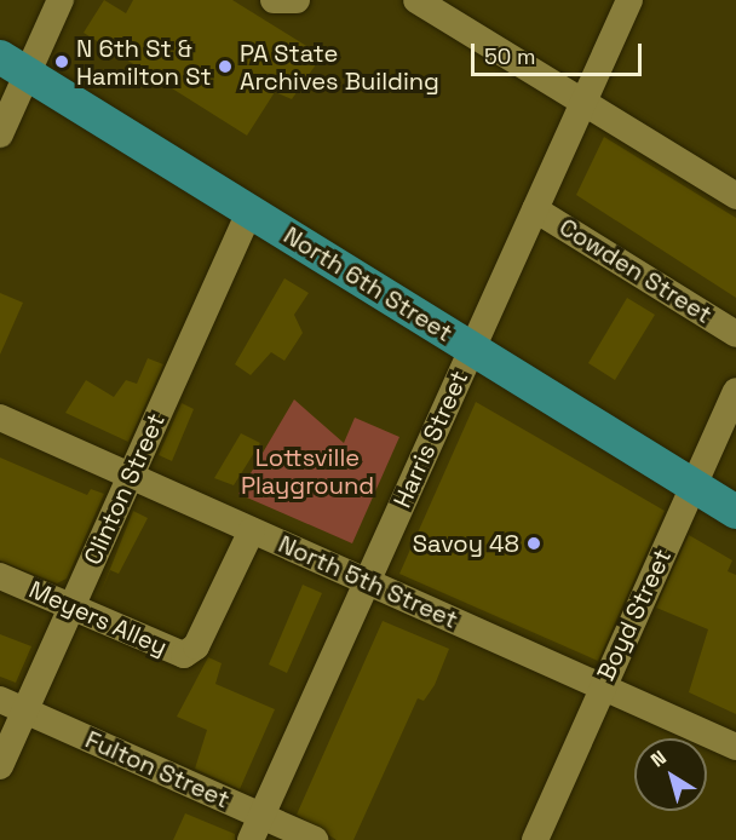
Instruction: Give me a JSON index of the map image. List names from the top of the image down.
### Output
{
  "streets": {
    "main road": ["North 6th Street"],
    "street": [
      "Cowden Street",
      "Harris Street",
      "Clinton Street",
      "North 5th Street",
      "Boyd Street",
      "Meyers Alley",
      "Fulton Street"
    ]
  },
  "crossings": [
    ["Cowden Street", "Harris Street"],
    ["North 6th Street", "Harris Street"],
    ["North 6th Street", "Clinton Street"],
    ["North 6th Street", "Boyd Street"],
    ["Harris Street", "North 5th Street"],
    ["Harris Street", "Fulton Street"],
    ["Clinton Street", "North 5th Street"],
    ["Clinton Street", "Meyers Alley"],
    ["Clinton Street", "Fulton Street"],
    ["North 5th Street", "Boyd Street"],
    ["North 5th Street", "Meyers Alley"]
  ],
  "parks": ["Lottsville Playground"],
  "places": ["N 6th St & Hamilton St", "PA State Archives Building", "Savoy 48"],
  "scale_bar": "50 m",
  "north": "top left"
}
